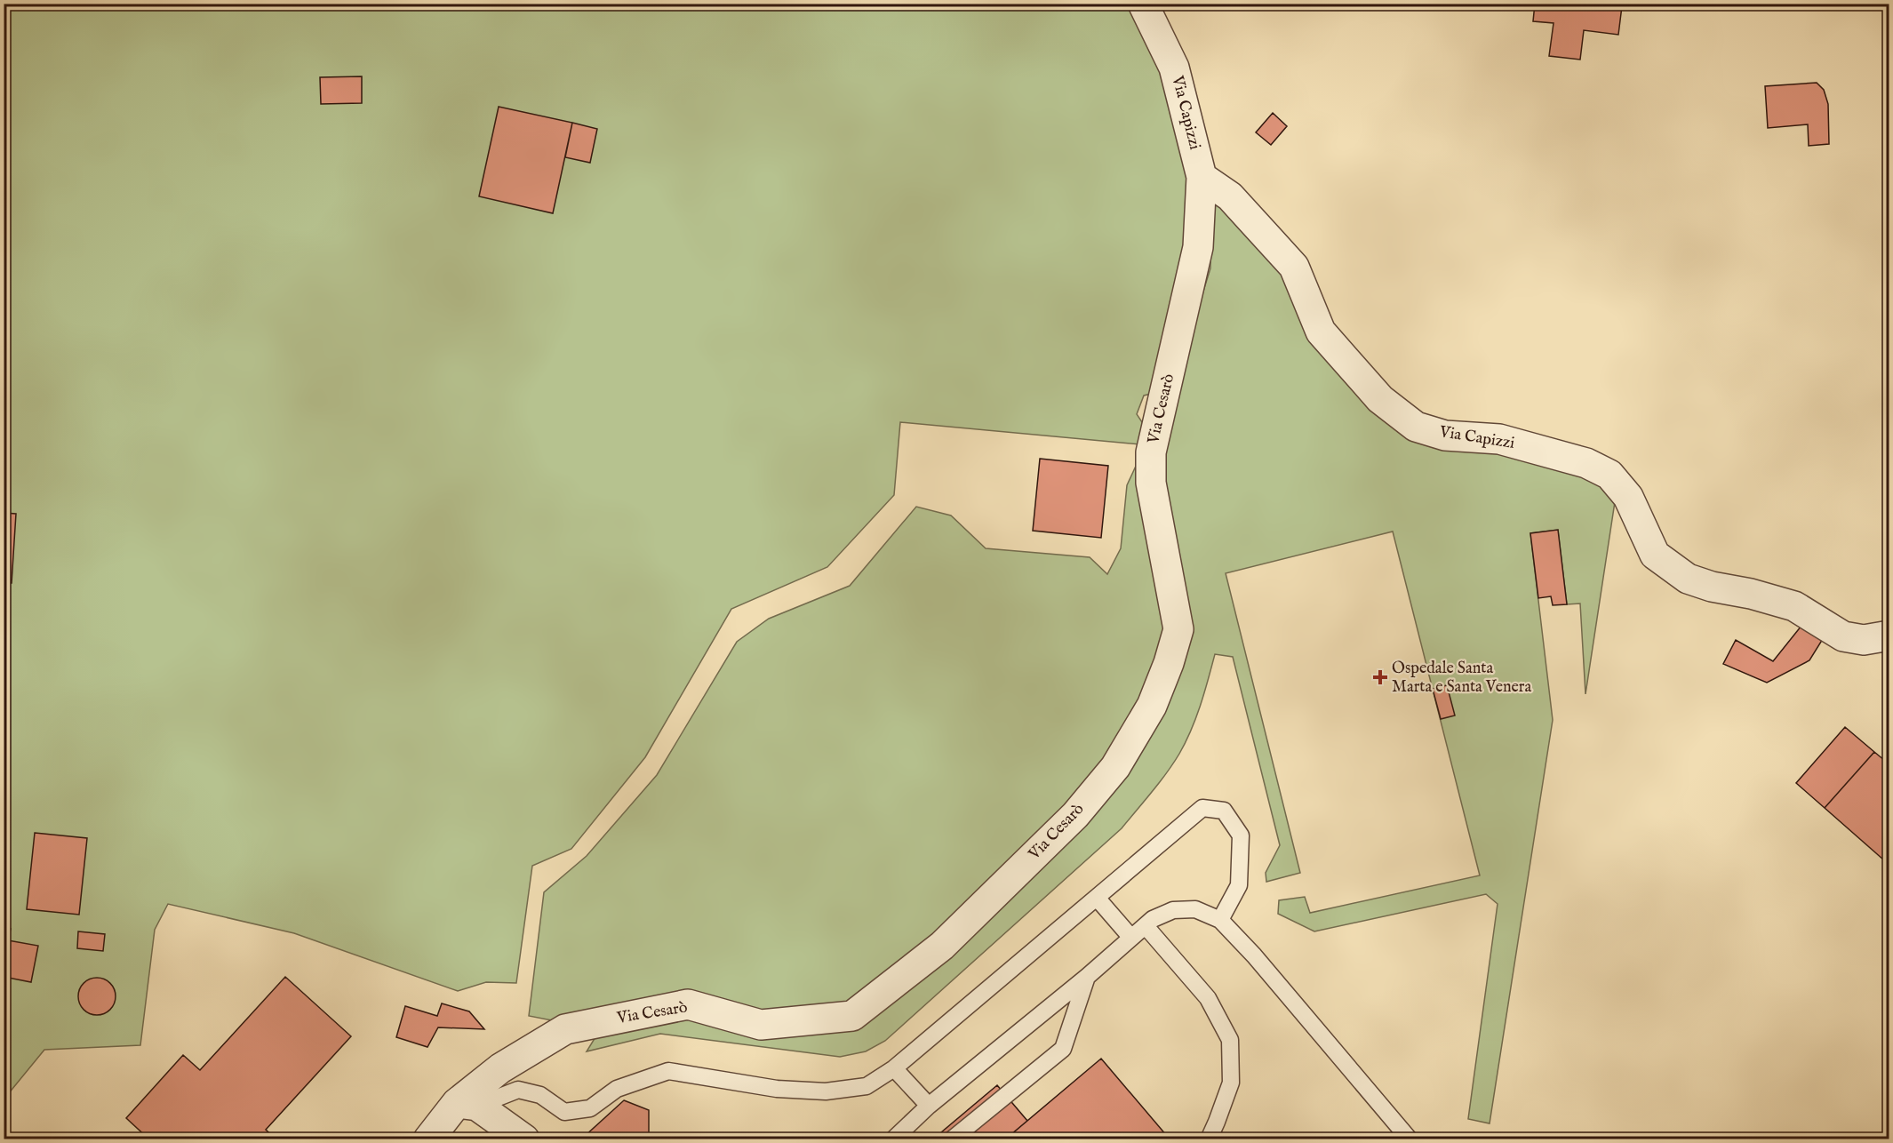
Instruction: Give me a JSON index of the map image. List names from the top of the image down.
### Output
{
  "streets": {
    "street": ["Via Capizzi", "Via Cesarò"]
  },
  "crossings": [
    ["Via Capizzi", "Via Cesarò"]
  ],
  "places": {
    "health": ["Ospedale Santa Marta e Santa Venera"]
  }
}
